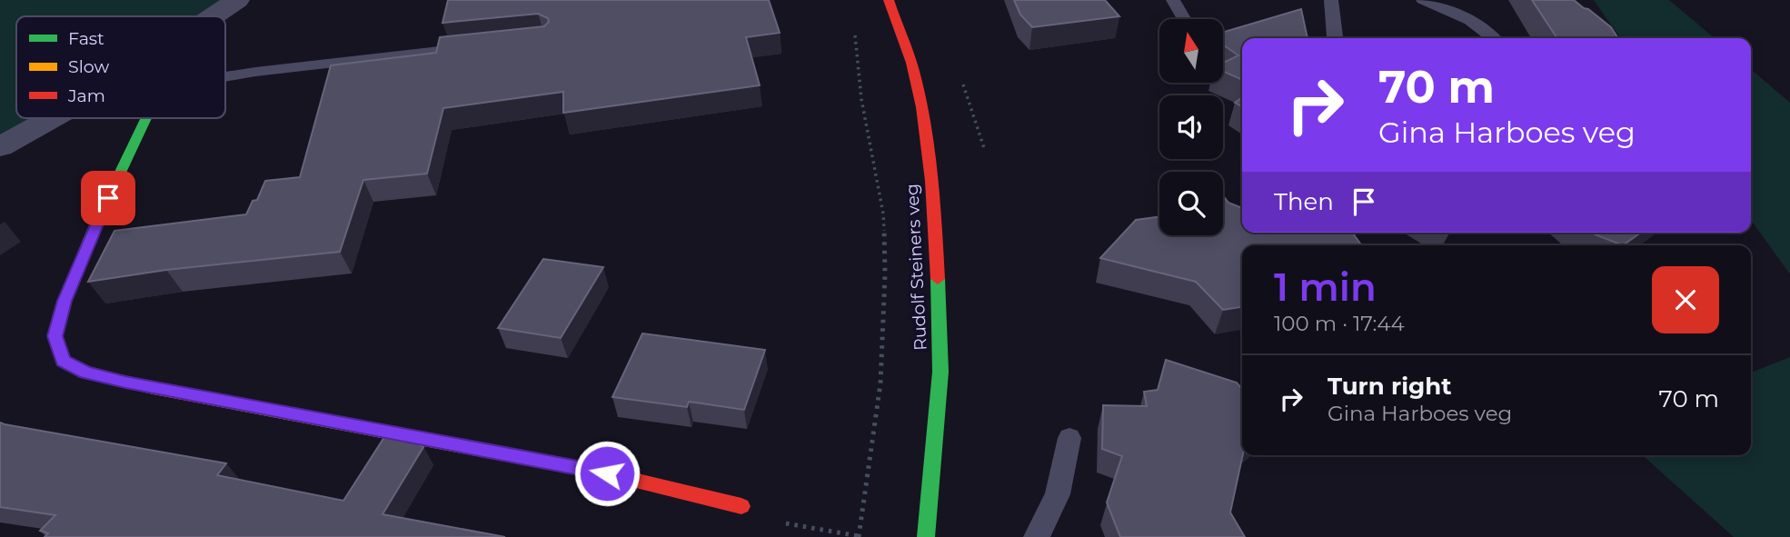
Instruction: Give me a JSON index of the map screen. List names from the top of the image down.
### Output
{
  "streets": {
    "street": ["Rudolf Steiners veg"]
  },
  "legend": ["Fast", "Slow", "Jam"],
  "north": "top",
  "page": {
    "turn": ["70 m", "Gina Harboes veg"],
    "then": "Then",
    "heading": ["1 min", "100 m · 17:44"],
    "list": [
      {
        "name": "Turn right",
        "note": "Gina Harboes veg",
        "value": "70 m"
      }
    ]
  }
}
